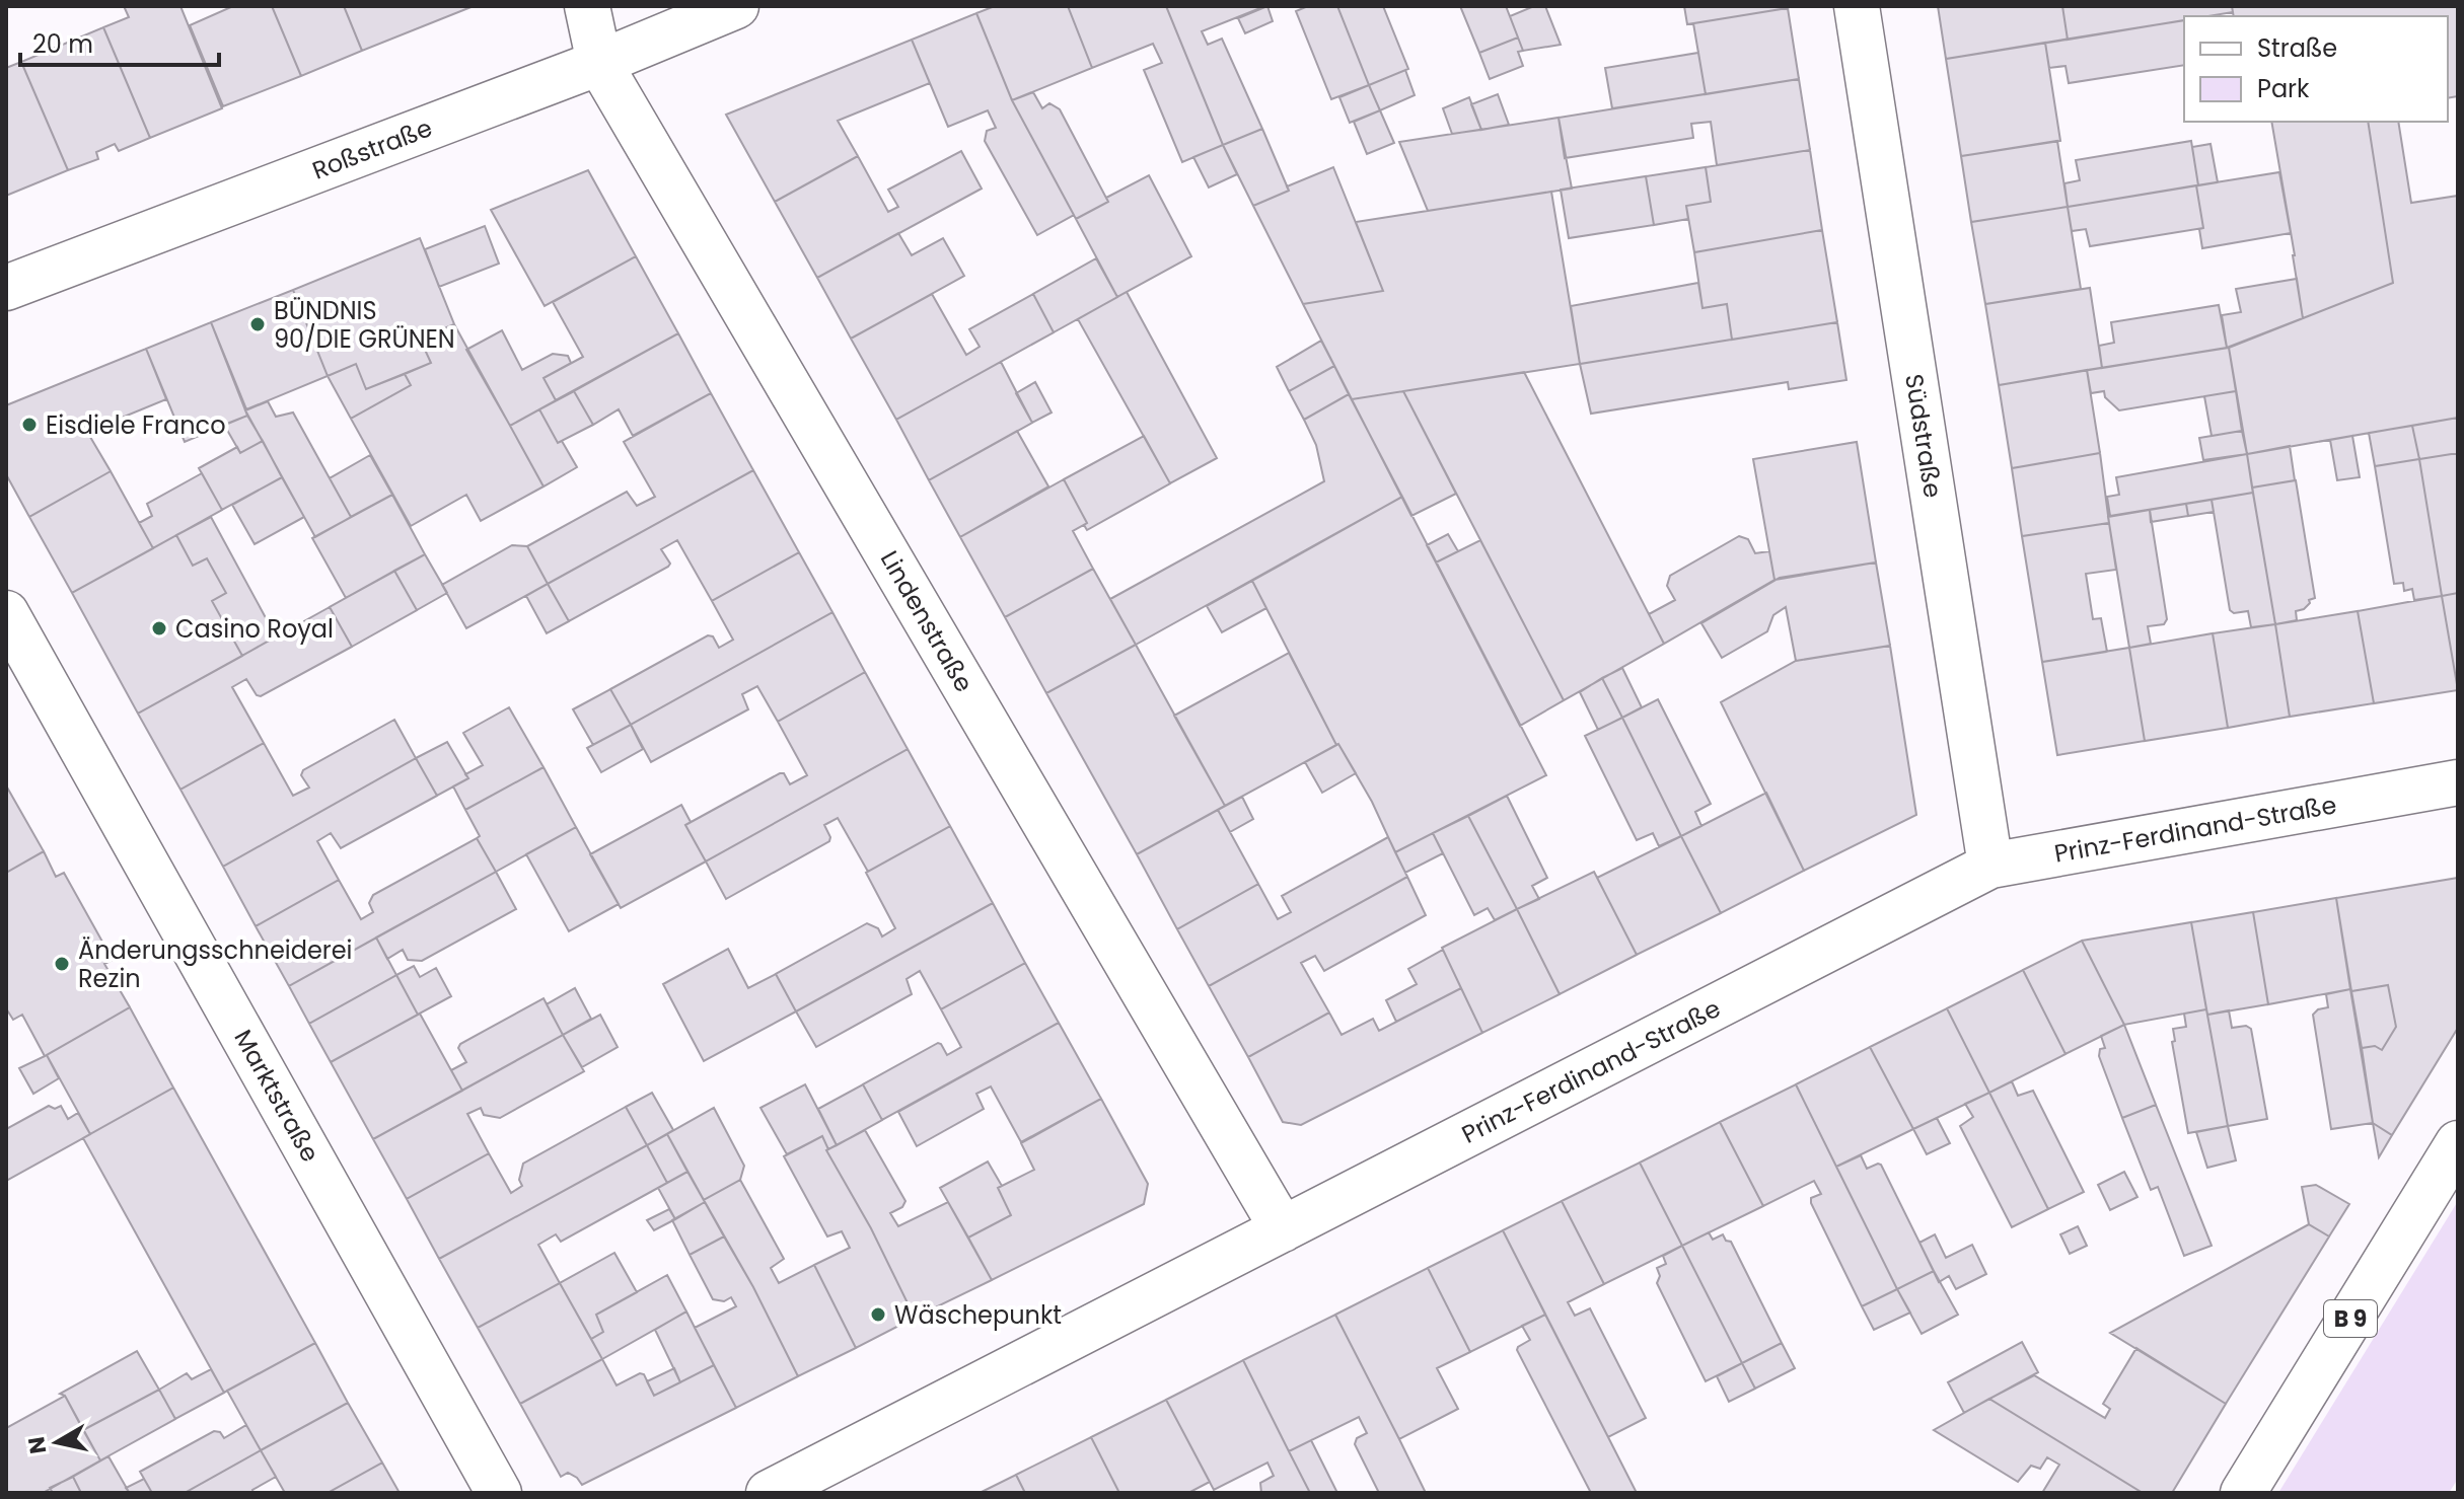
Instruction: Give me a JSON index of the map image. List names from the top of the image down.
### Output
{
  "streets": {
    "street": [
      "Roßstraße",
      "Südstraße",
      "Lindenstraße",
      "Prinz-Ferdinand-Straße",
      "Marktstraße",
      "B 9"
    ]
  },
  "crossings": [
    ["Roßstraße", "Lindenstraße"],
    ["Südstraße", "Prinz-Ferdinand-Straße"],
    ["Lindenstraße", "Prinz-Ferdinand-Straße"]
  ],
  "places": [
    "BÜNDNIS 90/DIE GRÜNEN",
    "Eisdiele Franco",
    "Casino Royal",
    "Änderungsschneiderei Rezin",
    "Wäschepunkt"
  ],
  "legend": ["Straße", "Park"],
  "scale_bar": "20 m",
  "north": "left"
}
